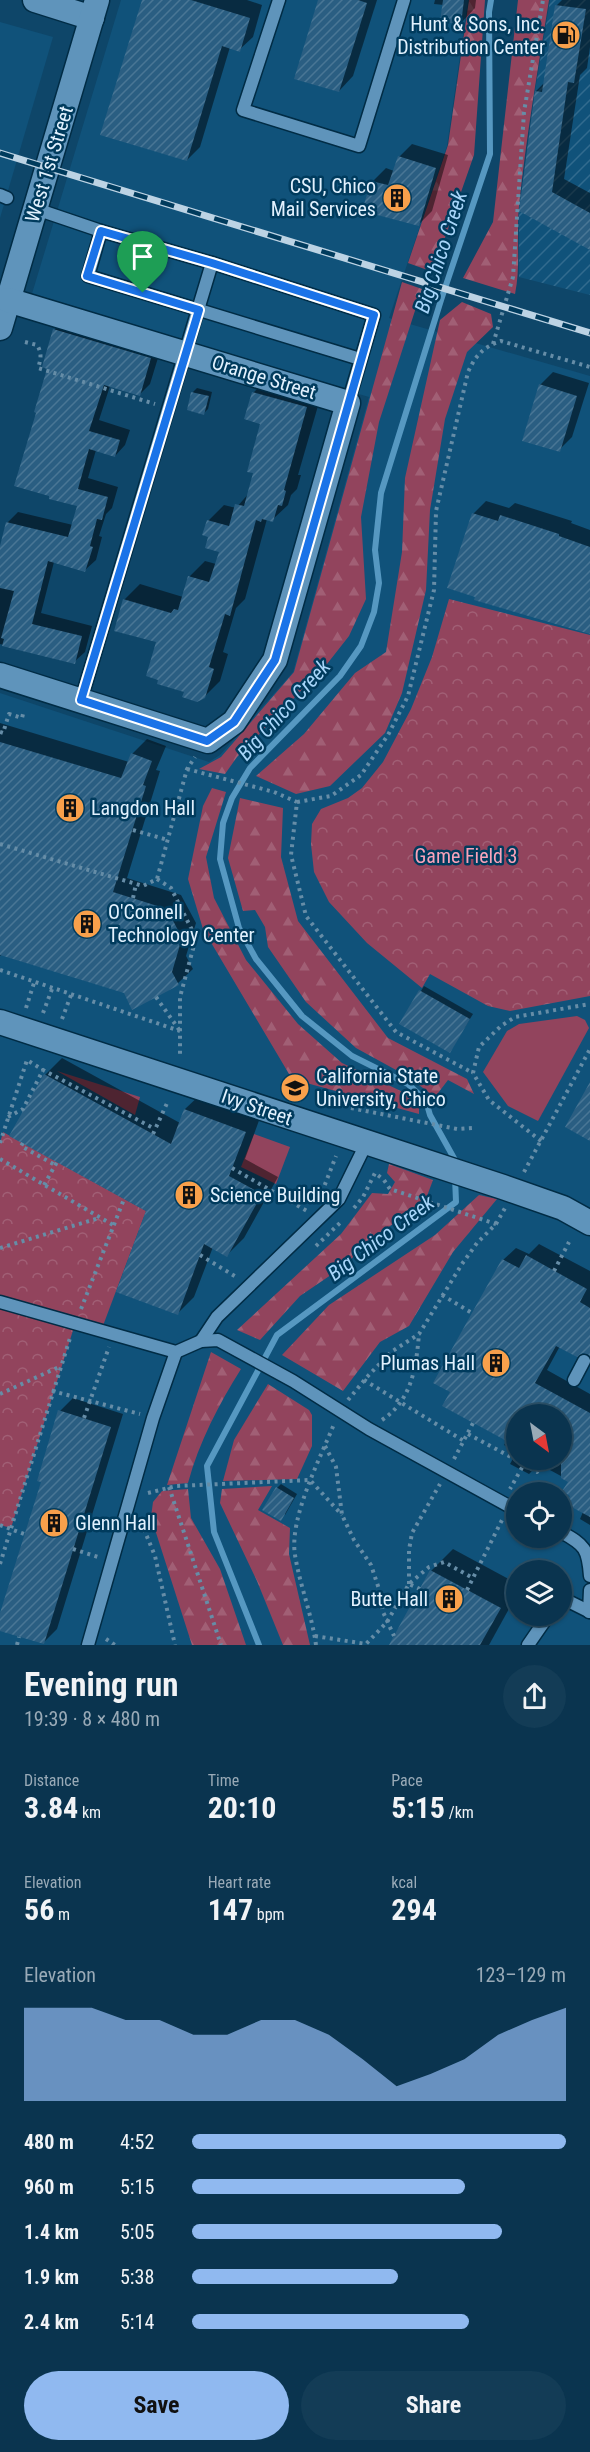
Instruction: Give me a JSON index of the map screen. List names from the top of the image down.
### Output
{
  "streets": {
    "street": ["West 1st Street", "Orange Street", "Ivy Street"]
  },
  "crossings": [
    ["West 1st Street", "Orange Street"]
  ],
  "water": ["Big Chico Creek"],
  "parks": ["Game Field 3"],
  "places": {
    "fuel station": ["Hunt & Sons, Inc. Distribution Center"],
    "building": [
      "CSU, Chico Mail Services",
      "Langdon Hall",
      "O'Connell Technology Center",
      "Science Building",
      "Plumas Hall",
      "Glenn Hall",
      "Butte Hall"
    ],
    "school or university": ["California State University, Chico"]
  },
  "north": "bottom right",
  "page": {
    "heading": ["Evening run", "19:39 · 8 × 480 m"],
    "stats": [
      ["Distance", "3.84 km"],
      ["Time", "20:10"],
      ["Pace", "5:15 /km"],
      ["Elevation", "56 m"],
      ["Heart rate", "147 bpm"],
      ["kcal", "294"]
    ],
    "chart": ["Elevation", "123–129 m"],
    "list": [
      {
        "name": "480 m",
        "note": "4:52"
      },
      {
        "name": "960 m",
        "note": "5:15"
      },
      {
        "name": "1.4 km",
        "note": "5:05"
      },
      {
        "name": "1.9 km",
        "note": "5:38"
      },
      {
        "name": "2.4 km",
        "note": "5:14"
      }
    ],
    "buttons": ["Save", "Share"]
  }
}
